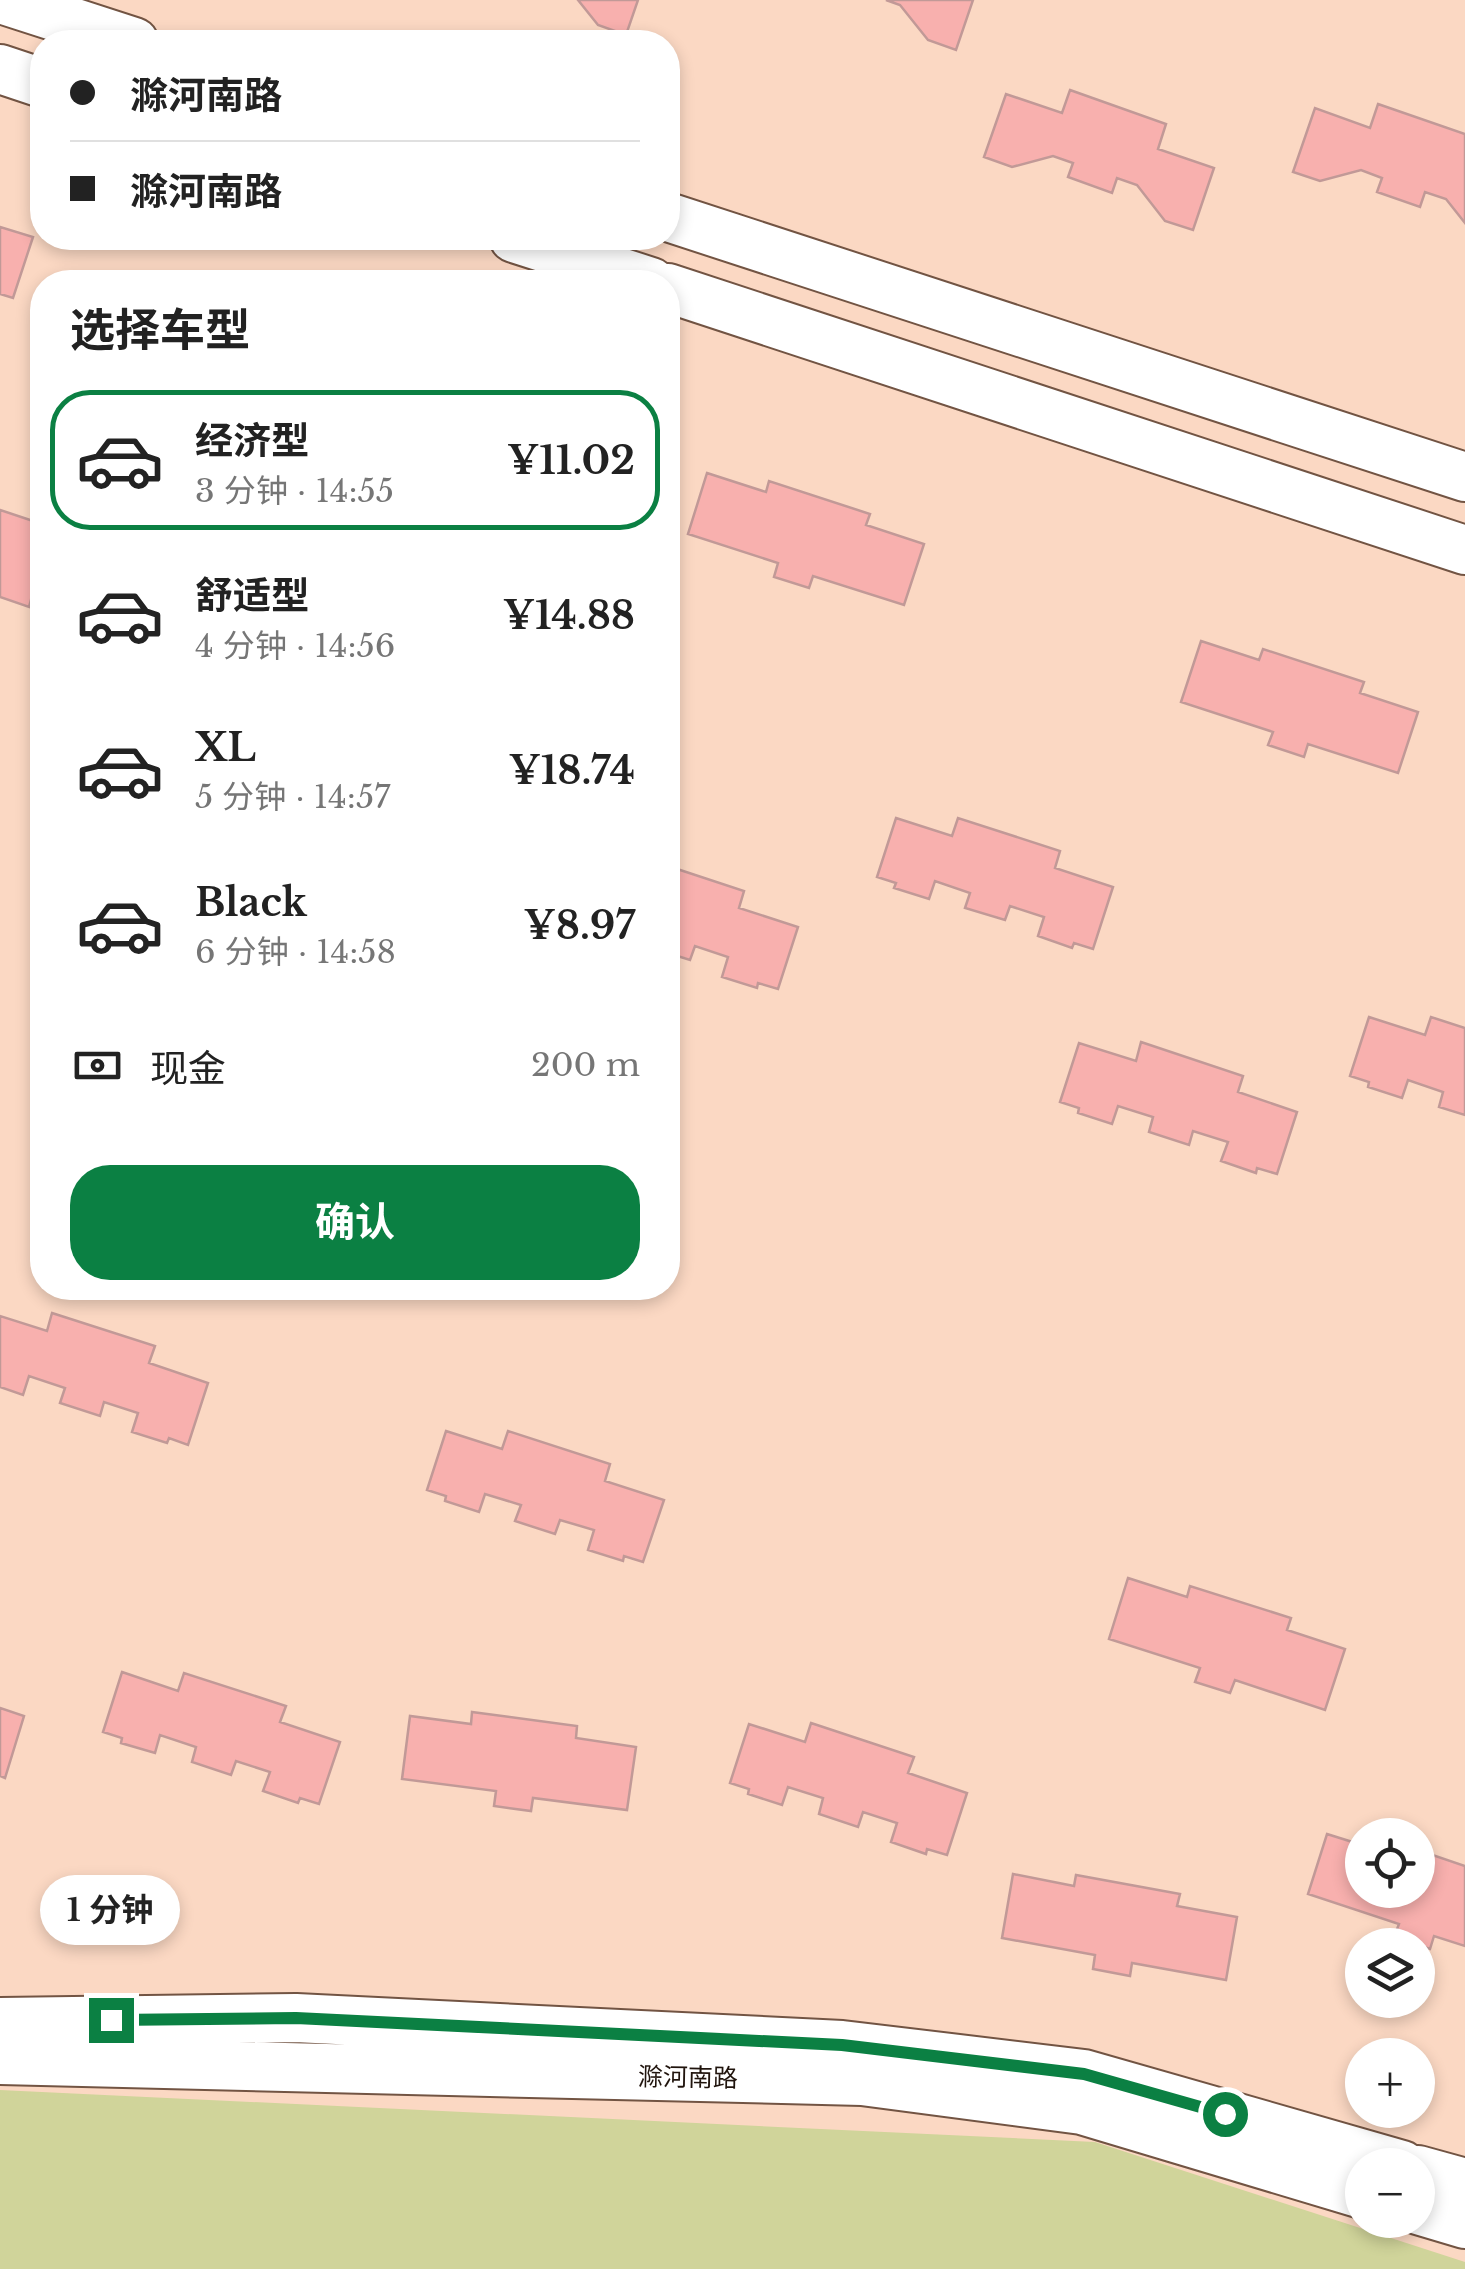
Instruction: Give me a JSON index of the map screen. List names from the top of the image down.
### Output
{
  "streets": {
    "street": ["滁河南路"]
  },
  "page": {
    "banner": ["滁河南路", "滁河南路"],
    "heading": "选择车型",
    "list": [
      {
        "name": "经济型",
        "note": "3 分钟 · 14:55",
        "value": "¥11.02"
      },
      {
        "name": "舒适型",
        "note": "4 分钟 · 14:56",
        "value": "¥14.88"
      },
      {
        "name": "XL",
        "note": "5 分钟 · 14:57",
        "value": "¥18.74"
      },
      {
        "name": "Black",
        "note": "6 分钟 · 14:58",
        "value": "¥8.97"
      }
    ],
    "pay": ["现金", "200 m"],
    "buttons": "确认",
    "map_buttons": ["+", "−"],
    "bubble": "1 分钟"
  }
}
